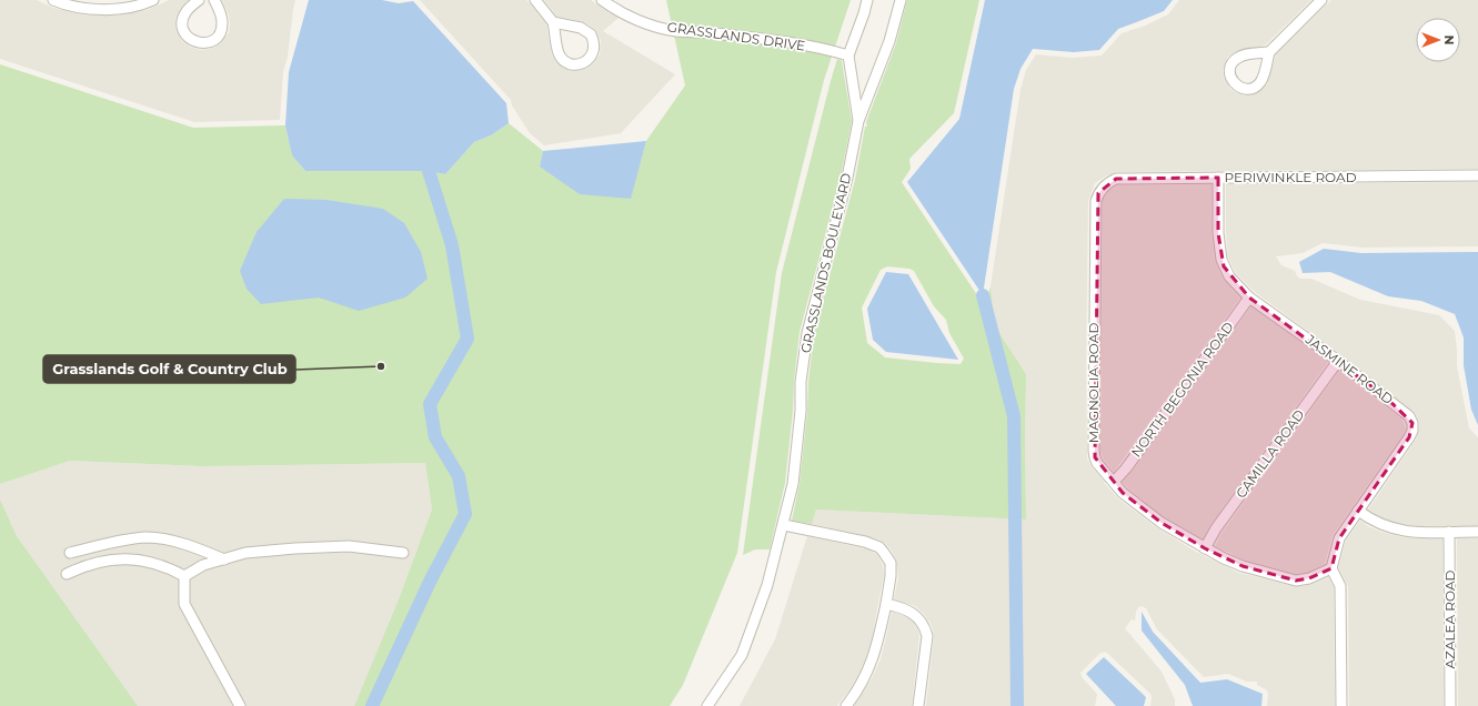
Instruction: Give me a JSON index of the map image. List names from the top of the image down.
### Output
{
  "streets": {
    "street": [
      "GRASSLANDS DRIVE",
      "PERIWINKLE ROAD",
      "GRASSLANDS BOULEVARD",
      "JASMINE ROAD",
      "MAGNOLIA ROAD",
      "NORTH BEGONIA ROAD",
      "CAMILLA ROAD",
      "AZALEA ROAD"
    ]
  },
  "crossings": [
    ["GRASSLANDS DRIVE", "GRASSLANDS BOULEVARD"],
    ["PERIWINKLE ROAD", "JASMINE ROAD"],
    ["PERIWINKLE ROAD", "MAGNOLIA ROAD"],
    ["JASMINE ROAD", "MAGNOLIA ROAD"],
    ["JASMINE ROAD", "NORTH BEGONIA ROAD"],
    ["JASMINE ROAD", "CAMILLA ROAD"],
    ["MAGNOLIA ROAD", "NORTH BEGONIA ROAD"],
    ["MAGNOLIA ROAD", "CAMILLA ROAD"]
  ],
  "places": ["Grasslands Golf & Country Club"],
  "north": "right"
}
